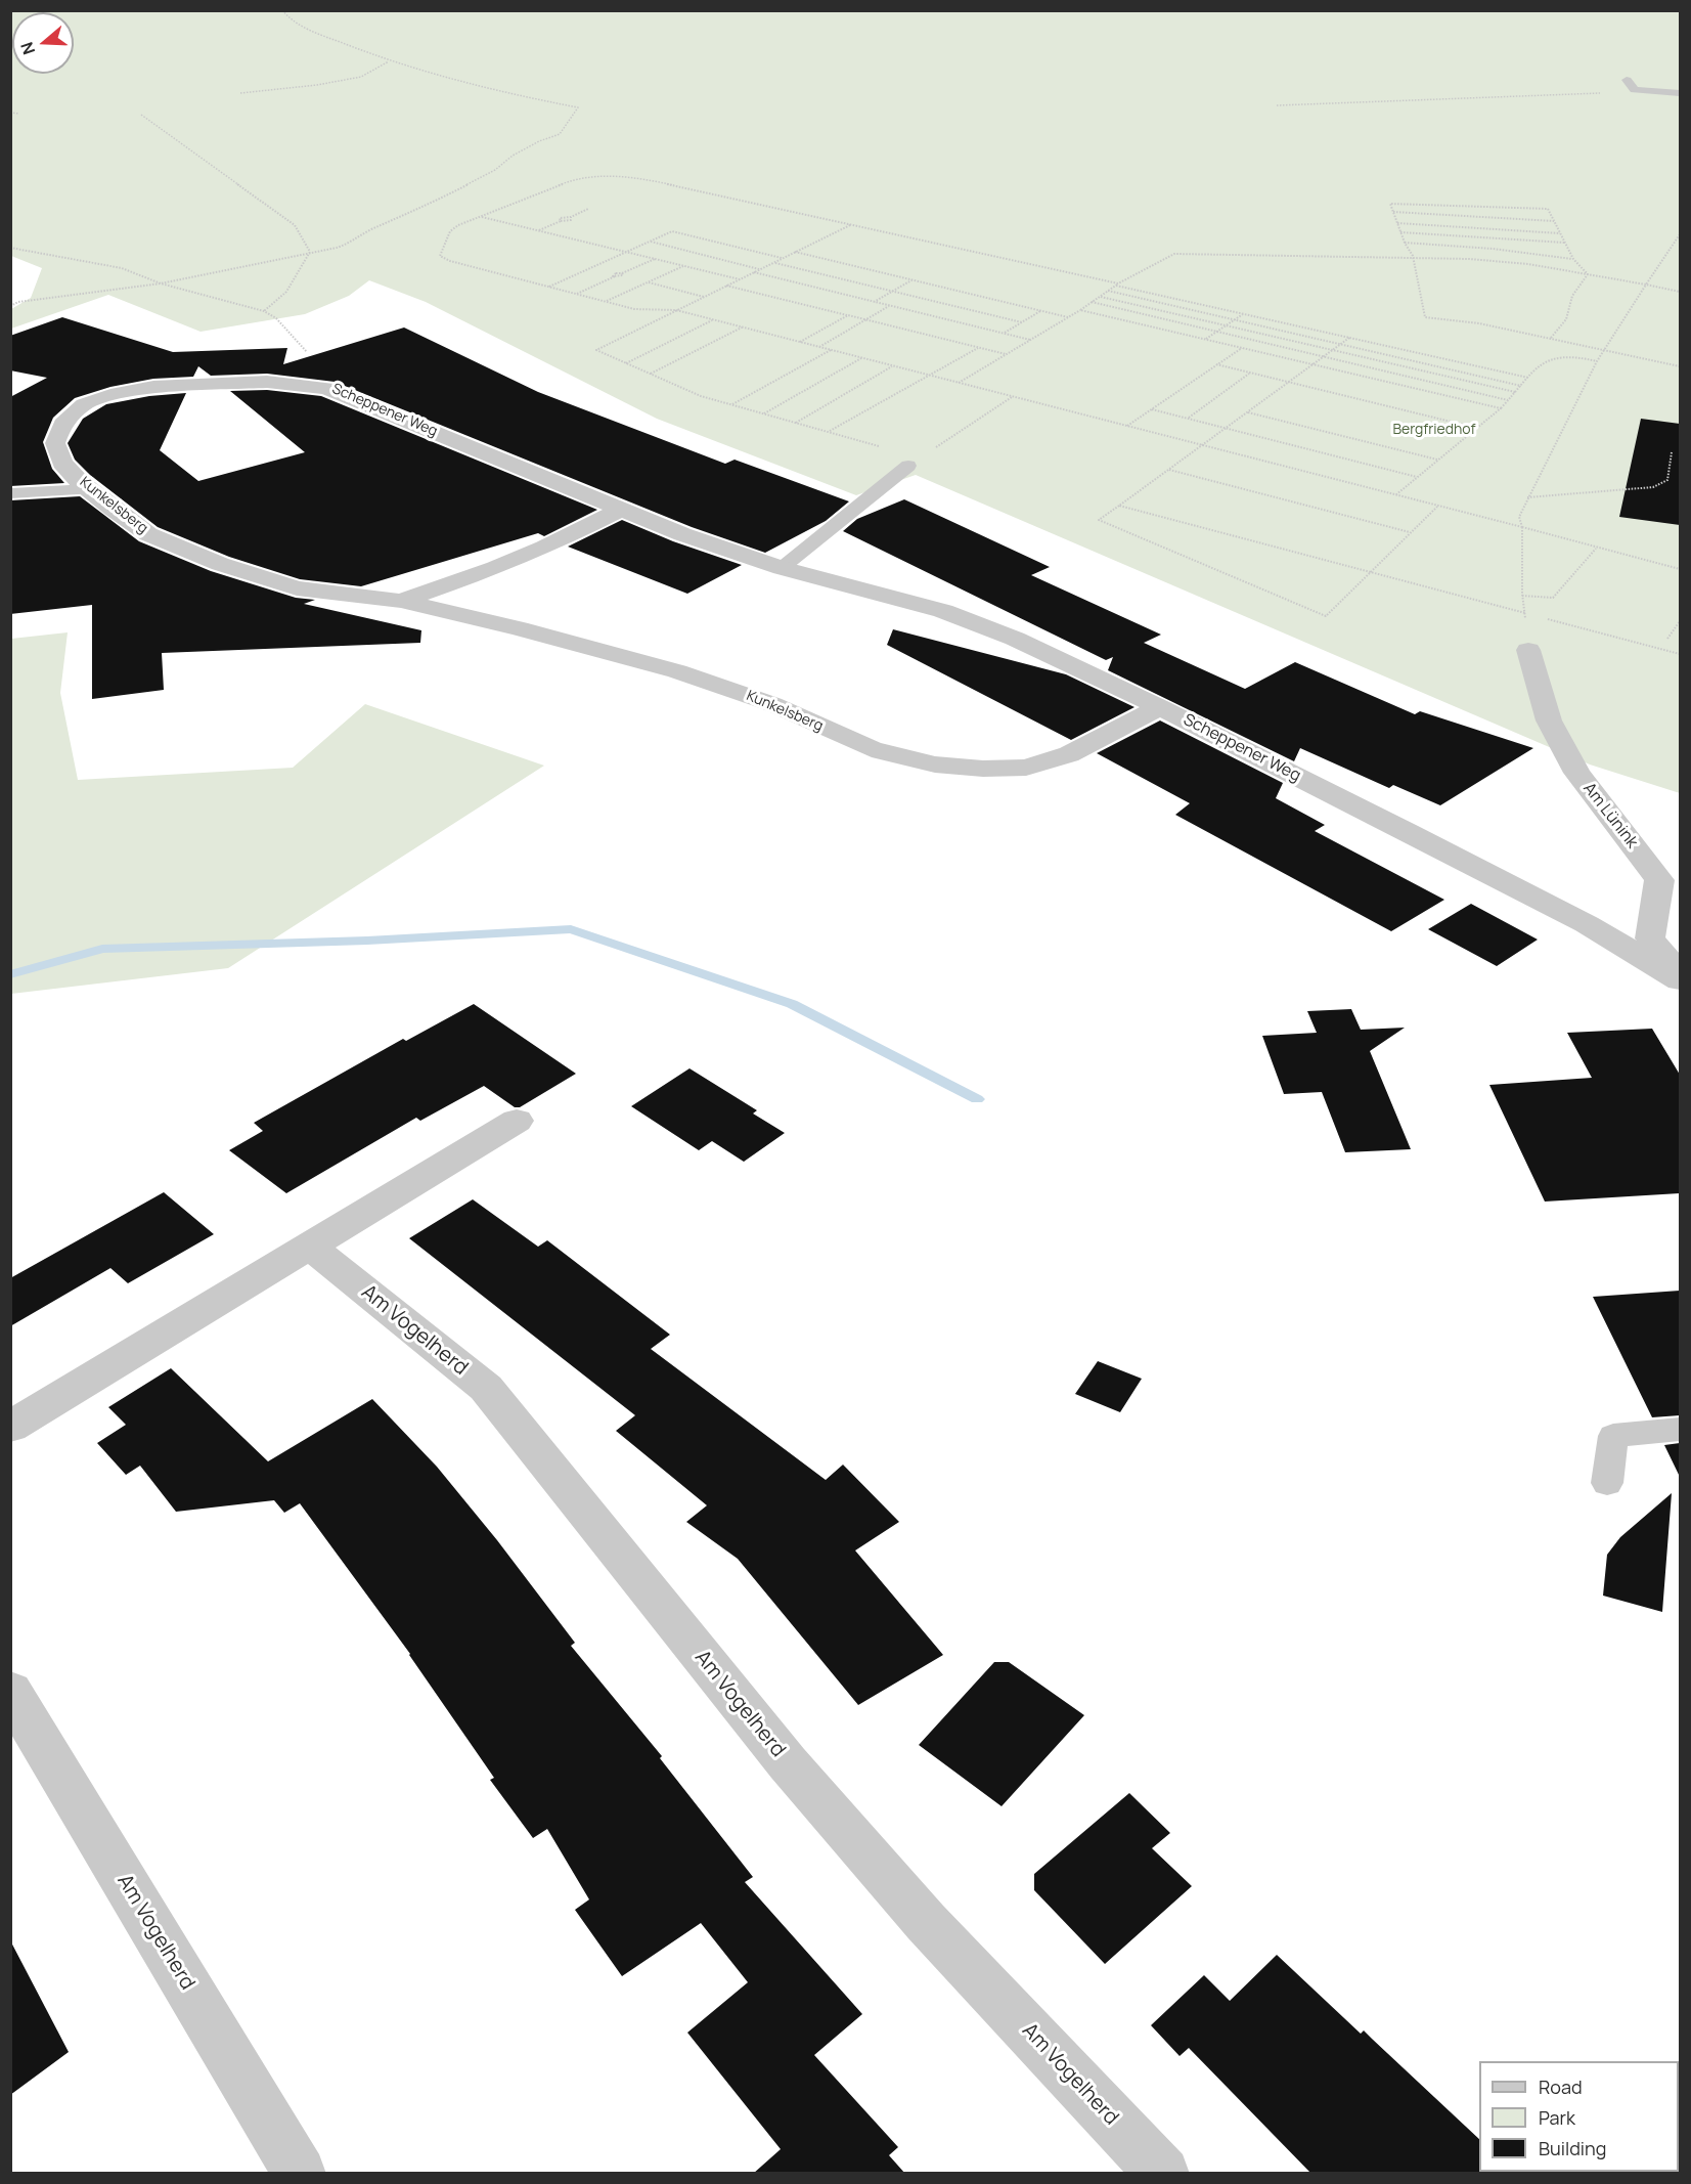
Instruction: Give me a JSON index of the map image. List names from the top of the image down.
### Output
{
  "streets": {
    "street": [
      "Scheppener Weg",
      "Kunkelsberg",
      "Am Lünink",
      "Am Vogelherd"
    ]
  },
  "crossings": [
    ["Scheppener Weg", "Kunkelsberg"]
  ],
  "parks": ["Bergfriedhof"],
  "legend": ["Road", "Park", "Building"],
  "north": "left"
}
